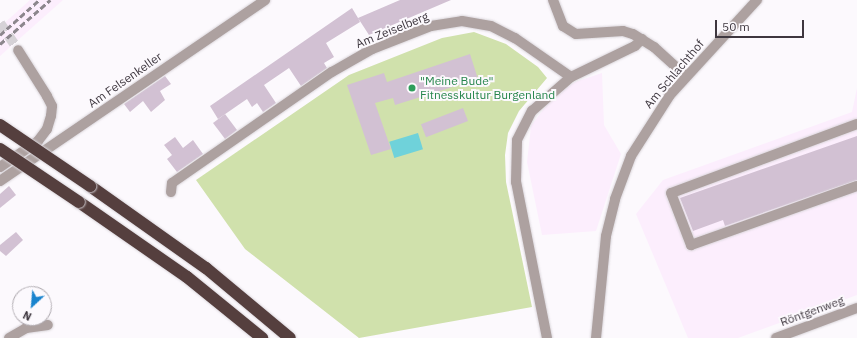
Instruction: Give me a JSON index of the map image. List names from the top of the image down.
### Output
{
  "streets": {
    "street": [
      "Am Zeiselberg",
      "Am Schlachthof",
      "Am Felsenkeller",
      "Röntgenweg"
    ]
  },
  "places": ["\"Meine Bude\" Fitnesskultur Burgenland"],
  "scale_bar": "50 m",
  "north": "bottom left"
}
